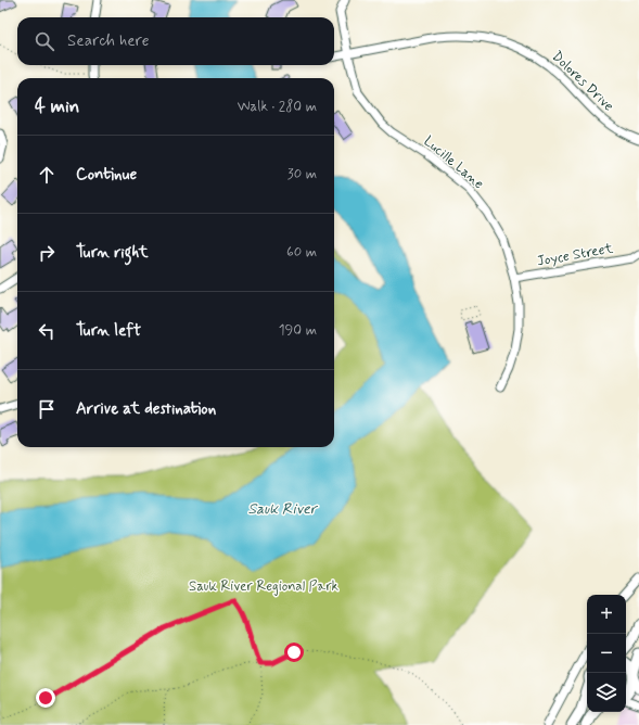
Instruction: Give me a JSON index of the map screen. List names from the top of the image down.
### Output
{
  "streets": {
    "street": ["Dolores Drive", "Lucille Lane", "Joyce Street"]
  },
  "crossings": [
    ["Dolores Drive", "Lucille Lane"],
    ["Lucille Lane", "Joyce Street"]
  ],
  "water": ["Sauk River"],
  "parks": ["Sauk River Regional Park"],
  "page": {
    "search": "Search here",
    "heading": ["4 min", "Walk · 280 m"],
    "list": [
      ["Continue", "30 m"],
      ["Turn right", "60 m"],
      ["Turn left", "190 m"],
      "Arrive at destination"
    ],
    "map_buttons": ["+", "−"]
  }
}
